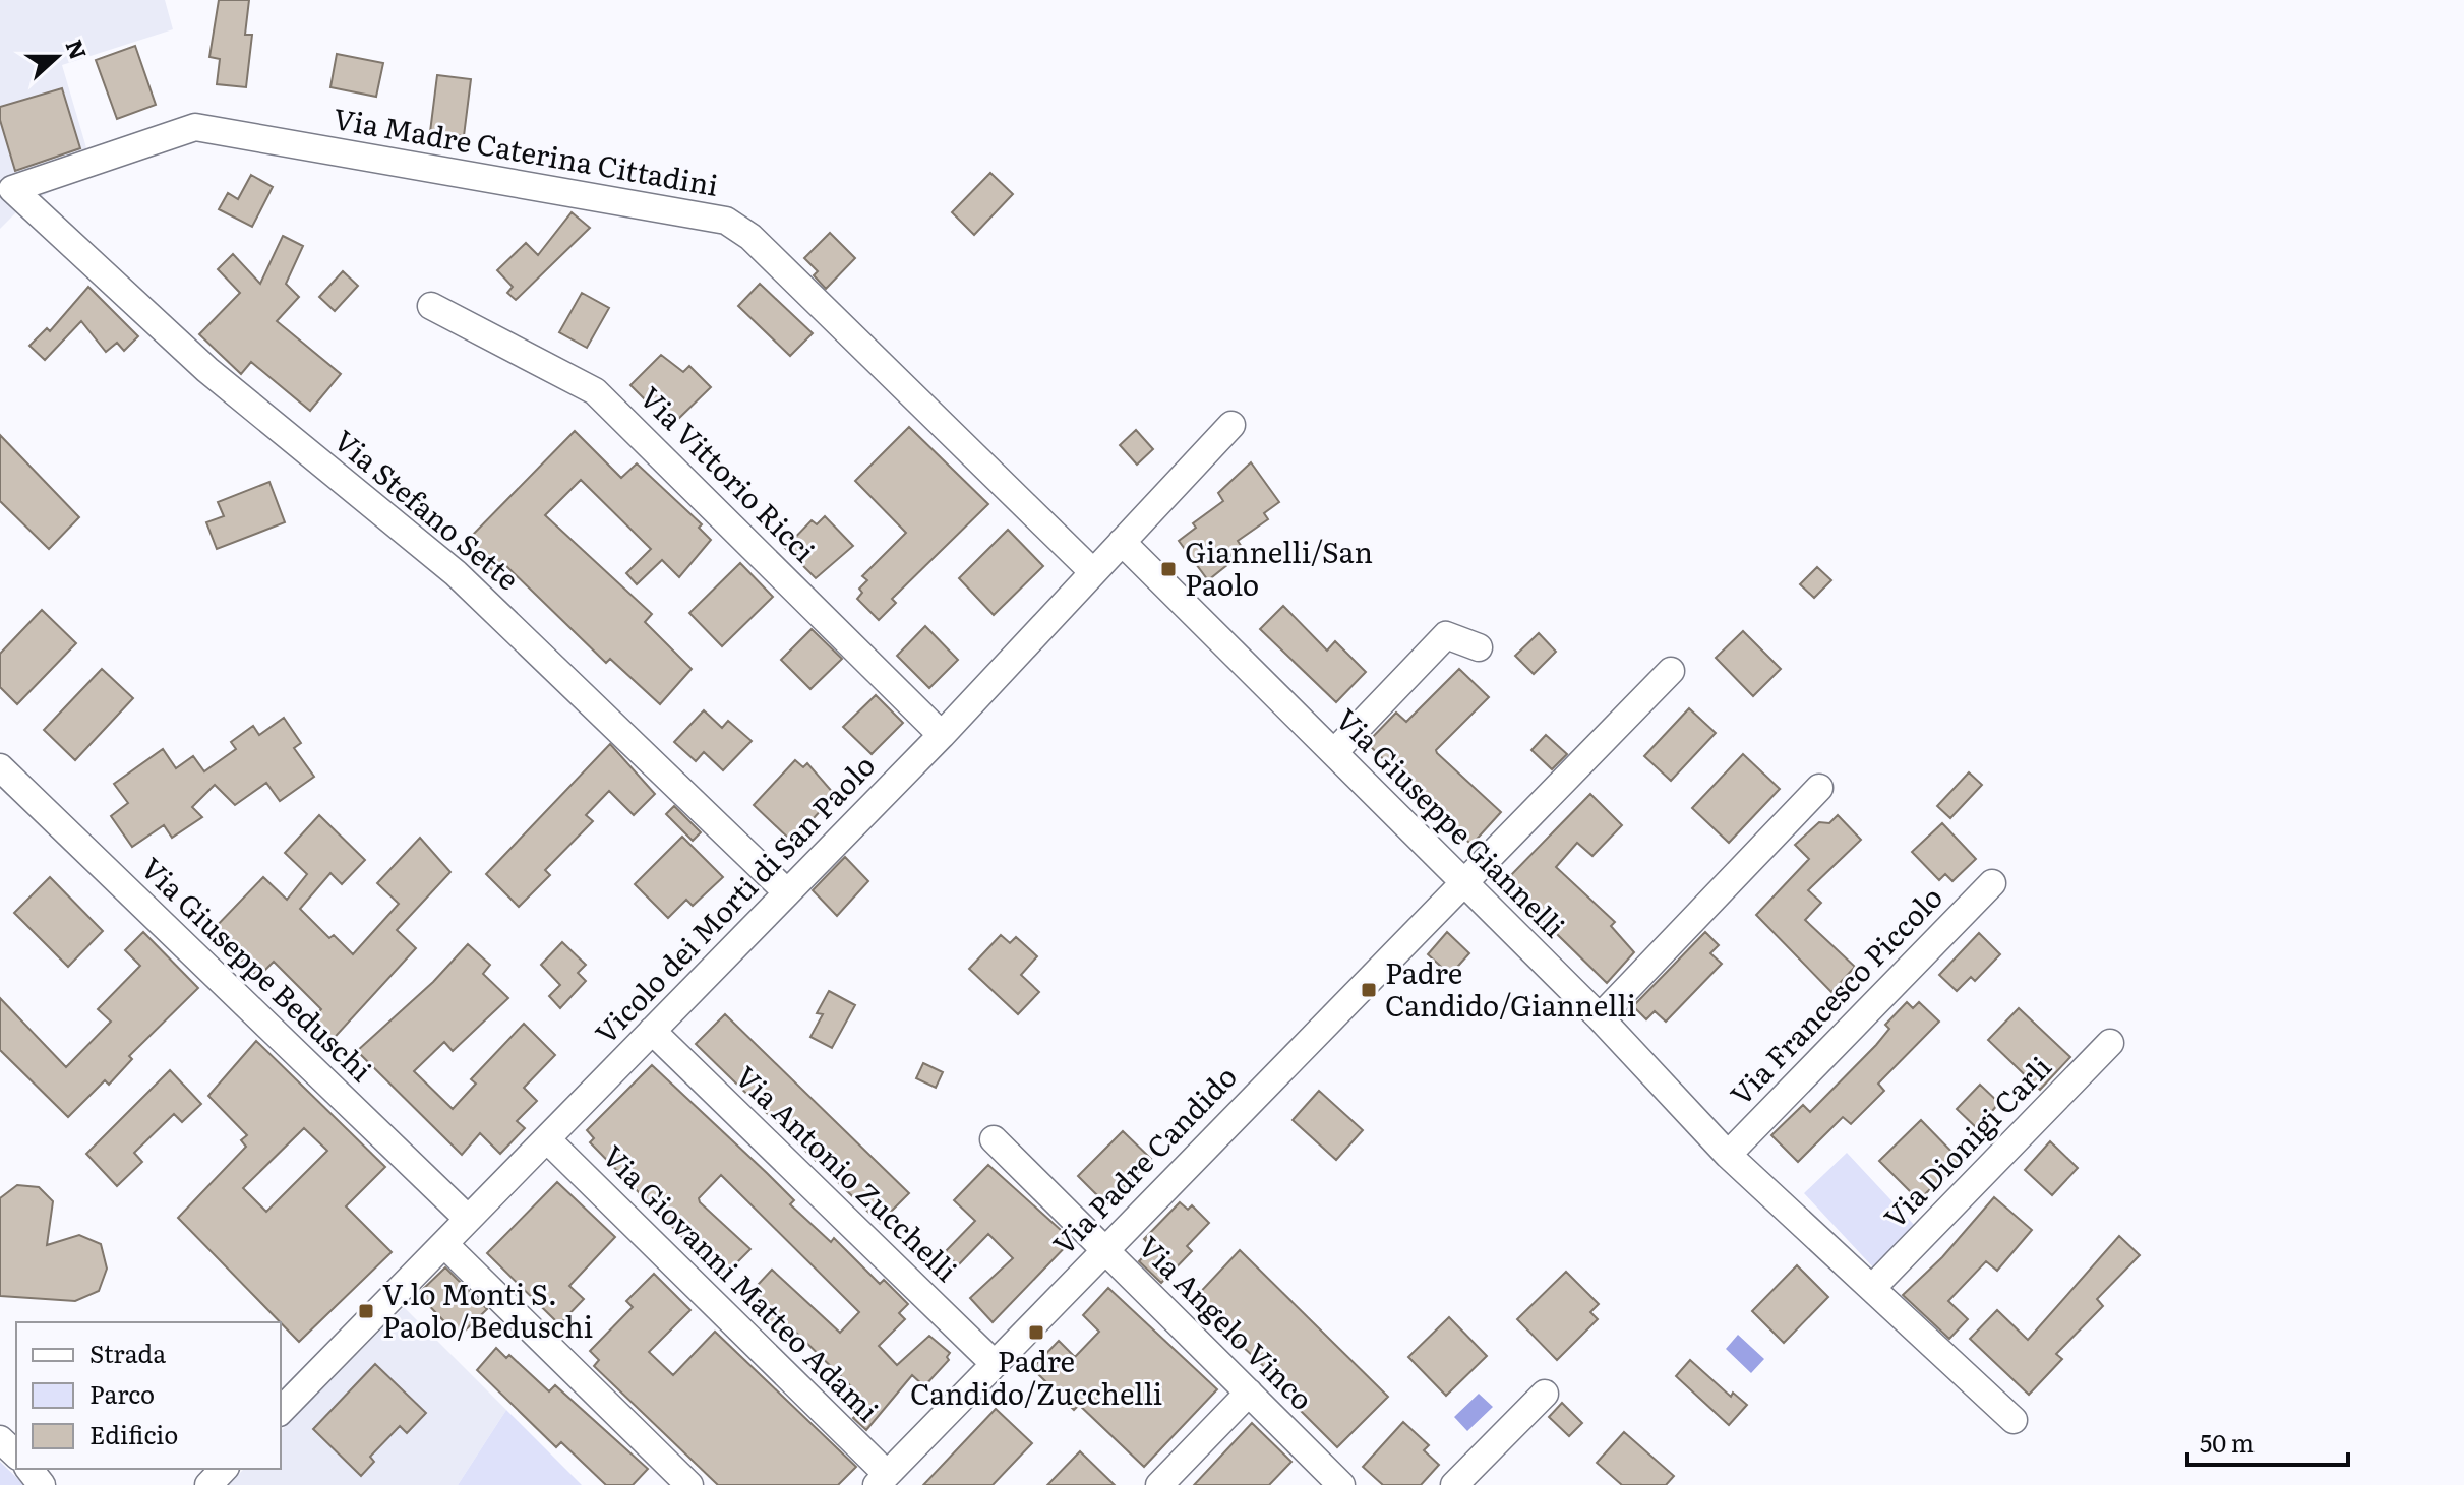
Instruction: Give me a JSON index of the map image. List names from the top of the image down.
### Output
{
  "streets": {
    "street": [
      "Via Madre Caterina Cittadini",
      "Via Vittorio Ricci",
      "Via Stefano Sette",
      "Via Giuseppe Giannelli",
      "Vicolo dei Morti di San Paolo",
      "Via Giuseppe Beduschi",
      "Via Francesco Piccolo",
      "Via Dionigi Carli",
      "Via Padre Candido",
      "Via Antonio Zucchelli",
      "Via Giovanni Matteo Adami",
      "Via Angelo Vinco"
    ]
  },
  "crossings": [
    ["Via Madre Caterina Cittadini", "Via Stefano Sette"],
    ["Via Madre Caterina Cittadini", "Vicolo dei Morti di San Paolo"],
    ["Via Vittorio Ricci", "Vicolo dei Morti di San Paolo"],
    ["Via Stefano Sette", "Vicolo dei Morti di San Paolo"],
    ["Via Giuseppe Giannelli", "Vicolo dei Morti di San Paolo"],
    ["Via Giuseppe Giannelli", "Via Francesco Piccolo"],
    ["Via Giuseppe Giannelli", "Via Dionigi Carli"],
    ["Via Giuseppe Giannelli", "Via Padre Candido"],
    ["Vicolo dei Morti di San Paolo", "Via Giuseppe Beduschi"],
    ["Vicolo dei Morti di San Paolo", "Via Antonio Zucchelli"],
    ["Vicolo dei Morti di San Paolo", "Via Giovanni Matteo Adami"],
    ["Via Padre Candido", "Via Antonio Zucchelli"],
    ["Via Padre Candido", "Via Giovanni Matteo Adami"],
    ["Via Padre Candido", "Via Angelo Vinco"]
  ],
  "places": {
    "transit": [
      "Giannelli/San Paolo",
      "Padre Candido/Giannelli",
      "V.lo Monti S. Paolo/Beduschi",
      "Padre Candido/Zucchelli"
    ]
  },
  "legend": ["Strada", "Parco", "Edificio"],
  "scale_bar": "50 m",
  "north": "right"
}
